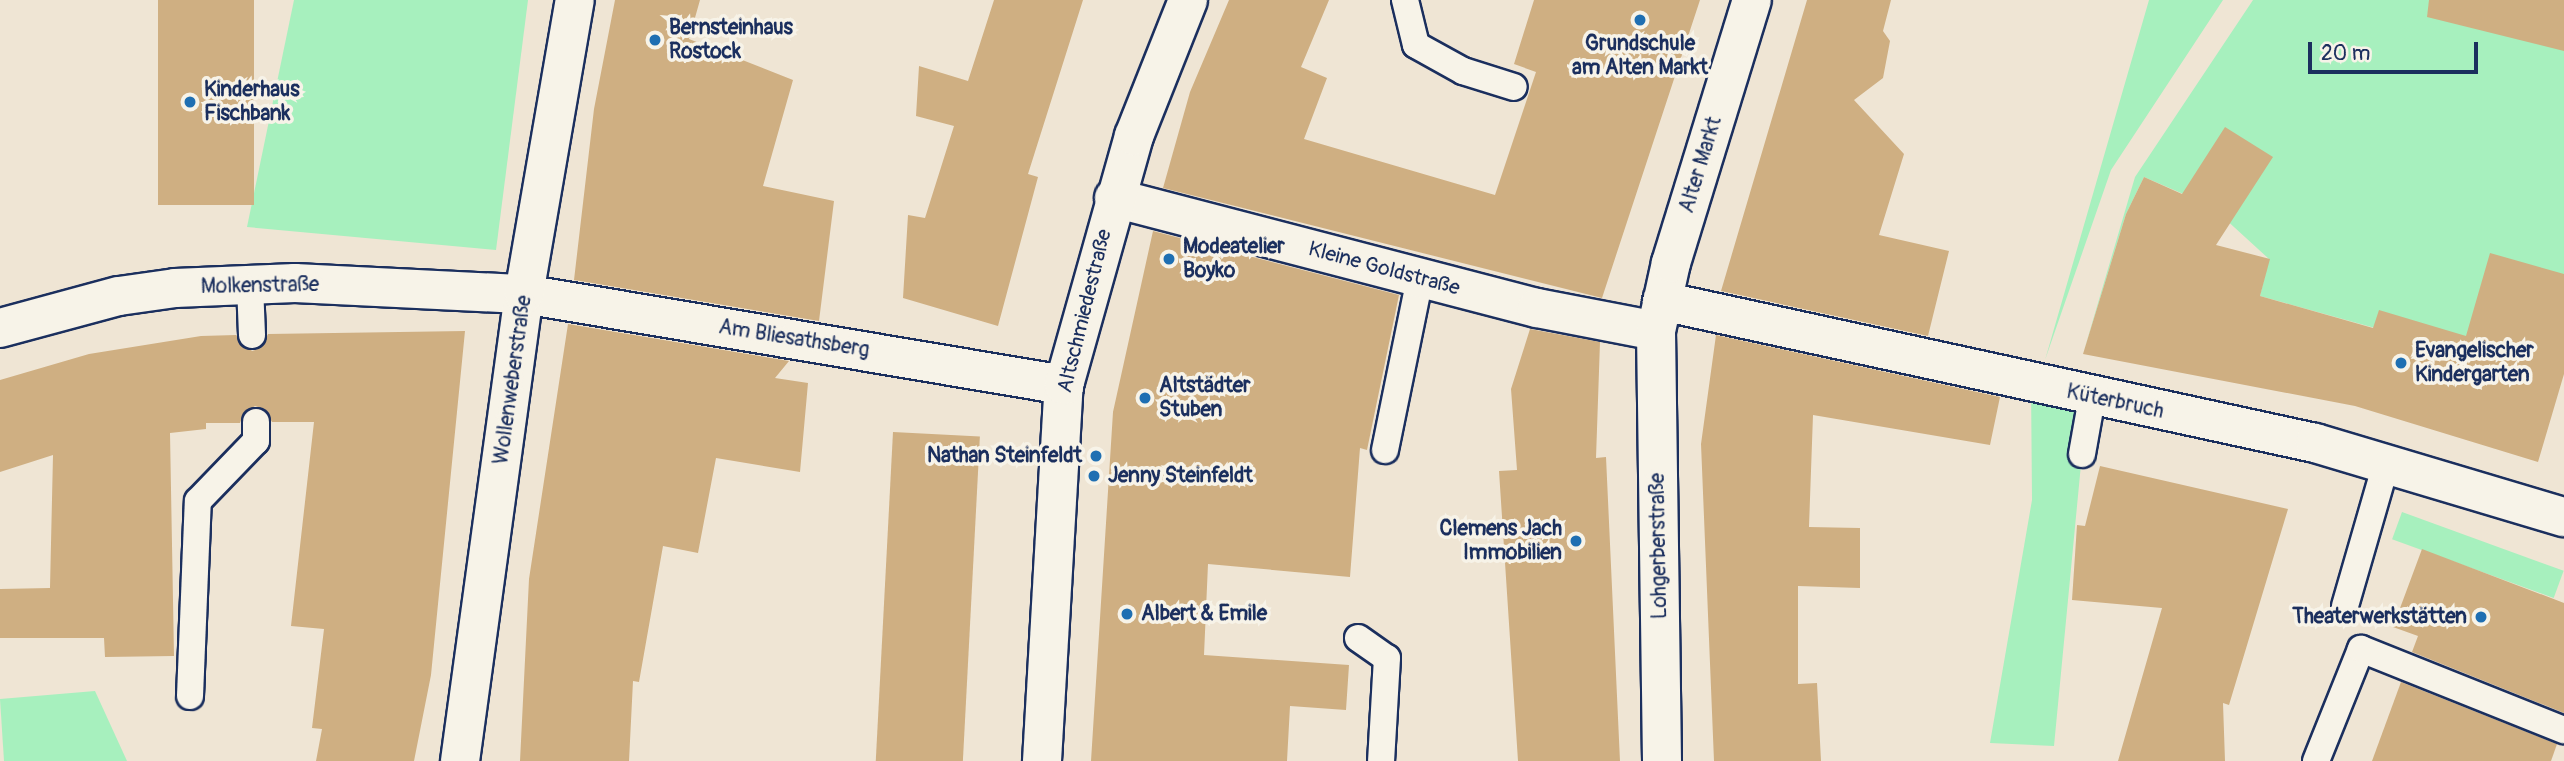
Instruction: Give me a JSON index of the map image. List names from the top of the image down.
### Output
{
  "streets": {
    "street": [
      "Alter Markt",
      "Kleine Goldstraße",
      "Molkenstraße",
      "Altschmiedestraße",
      "Am Bliesathsberg",
      "Wollenweberstraße",
      "Küterbruch",
      "Lohgerberstraße"
    ]
  },
  "crossings": [
    ["Alter Markt", "Kleine Goldstraße"],
    ["Alter Markt", "Küterbruch"],
    ["Alter Markt", "Lohgerberstraße"],
    ["Kleine Goldstraße", "Altschmiedestraße"],
    ["Kleine Goldstraße", "Küterbruch"],
    ["Kleine Goldstraße", "Lohgerberstraße"],
    ["Molkenstraße", "Am Bliesathsberg"],
    ["Molkenstraße", "Wollenweberstraße"],
    ["Altschmiedestraße", "Am Bliesathsberg"],
    ["Am Bliesathsberg", "Wollenweberstraße"],
    ["Küterbruch", "Lohgerberstraße"]
  ],
  "places": [
    "Grundschule am Alten Markt",
    "Bernsteinhaus Rostock",
    "Kinderhaus Fischbank",
    "Modeatelier Boyko",
    "Evangelischer Kindergarten",
    "Altstädter Stuben",
    "Nathan Steinfeldt",
    "Jenny Steinfeldt",
    "Clemens Jach Immobilien",
    "Albert & Emile",
    "Theaterwerkstätten"
  ],
  "scale_bar": "20 m"
}
